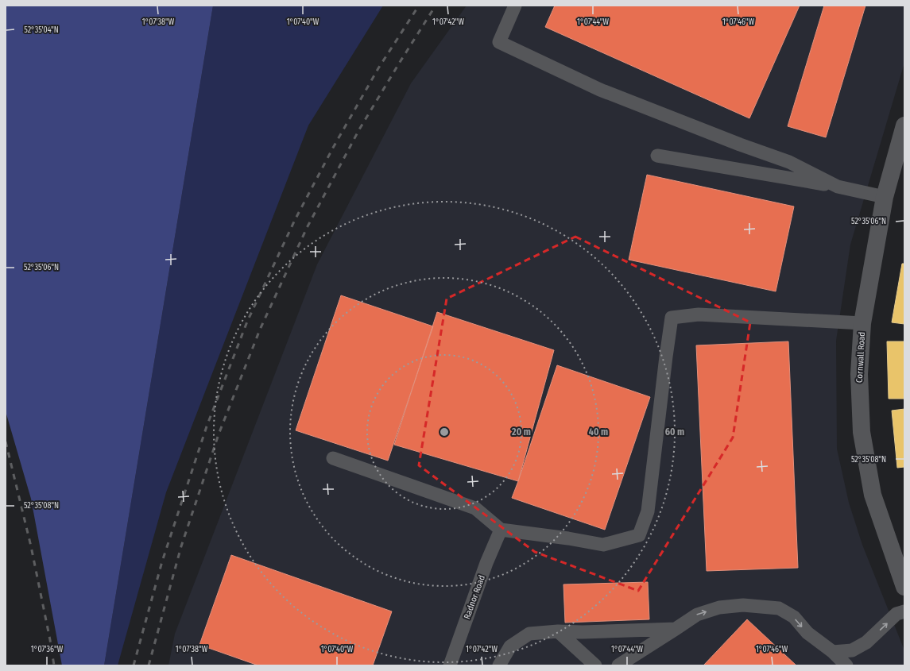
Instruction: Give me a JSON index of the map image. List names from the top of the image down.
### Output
{
  "streets": {
    "street": ["Cornwall Road"],
    "lane": ["Radnor Road"]
  },
  "coordinates": [
    "1°07'38\"W",
    "1°07'40\"W",
    "1°07'42\"W",
    "1°07'44\"W",
    "1°07'46\"W",
    "52°35'04\"N",
    "52°35'06\"N",
    "52°35'08\"N",
    "1°07'36\"W"
  ],
  "rings": ["20 m", "40 m", "60 m"]
}
